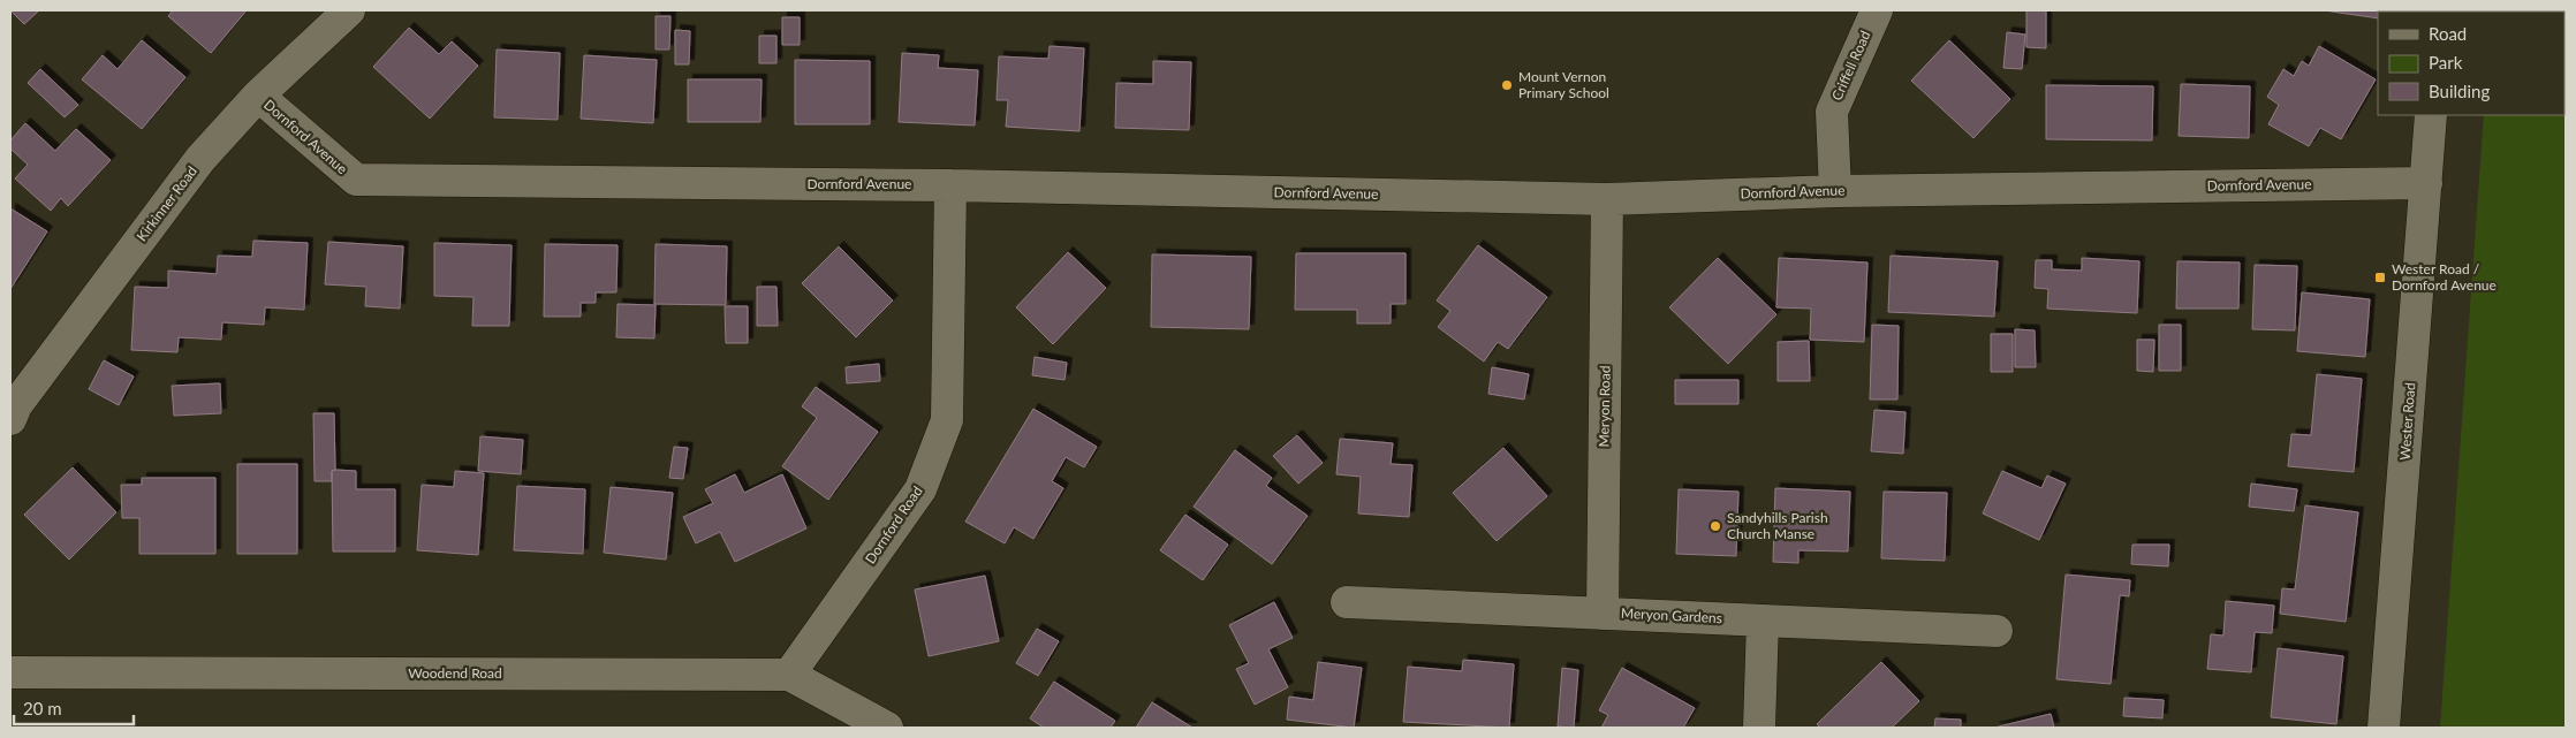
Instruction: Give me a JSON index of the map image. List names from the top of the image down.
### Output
{
  "streets": {
    "street": [
      "Criffell Road",
      "Dornford Avenue",
      "Kirkinner Road",
      "Meryon Road",
      "Wester Road",
      "Dornford Road",
      "Meryon Gardens",
      "Woodend Road"
    ]
  },
  "crossings": [
    ["Criffell Road", "Dornford Avenue"],
    ["Dornford Avenue", "Kirkinner Road"],
    ["Dornford Avenue", "Meryon Road"],
    ["Dornford Avenue", "Wester Road"],
    ["Dornford Avenue", "Dornford Road"],
    ["Meryon Road", "Meryon Gardens"],
    ["Dornford Road", "Woodend Road"]
  ],
  "places": {
    "other": ["Mount Vernon Primary School", "Sandyhills Parish Church Manse"],
    "transit": ["Wester Road / Dornford Avenue"]
  },
  "legend": ["Road", "Park", "Building"],
  "scale_bar": "20 m"
}
